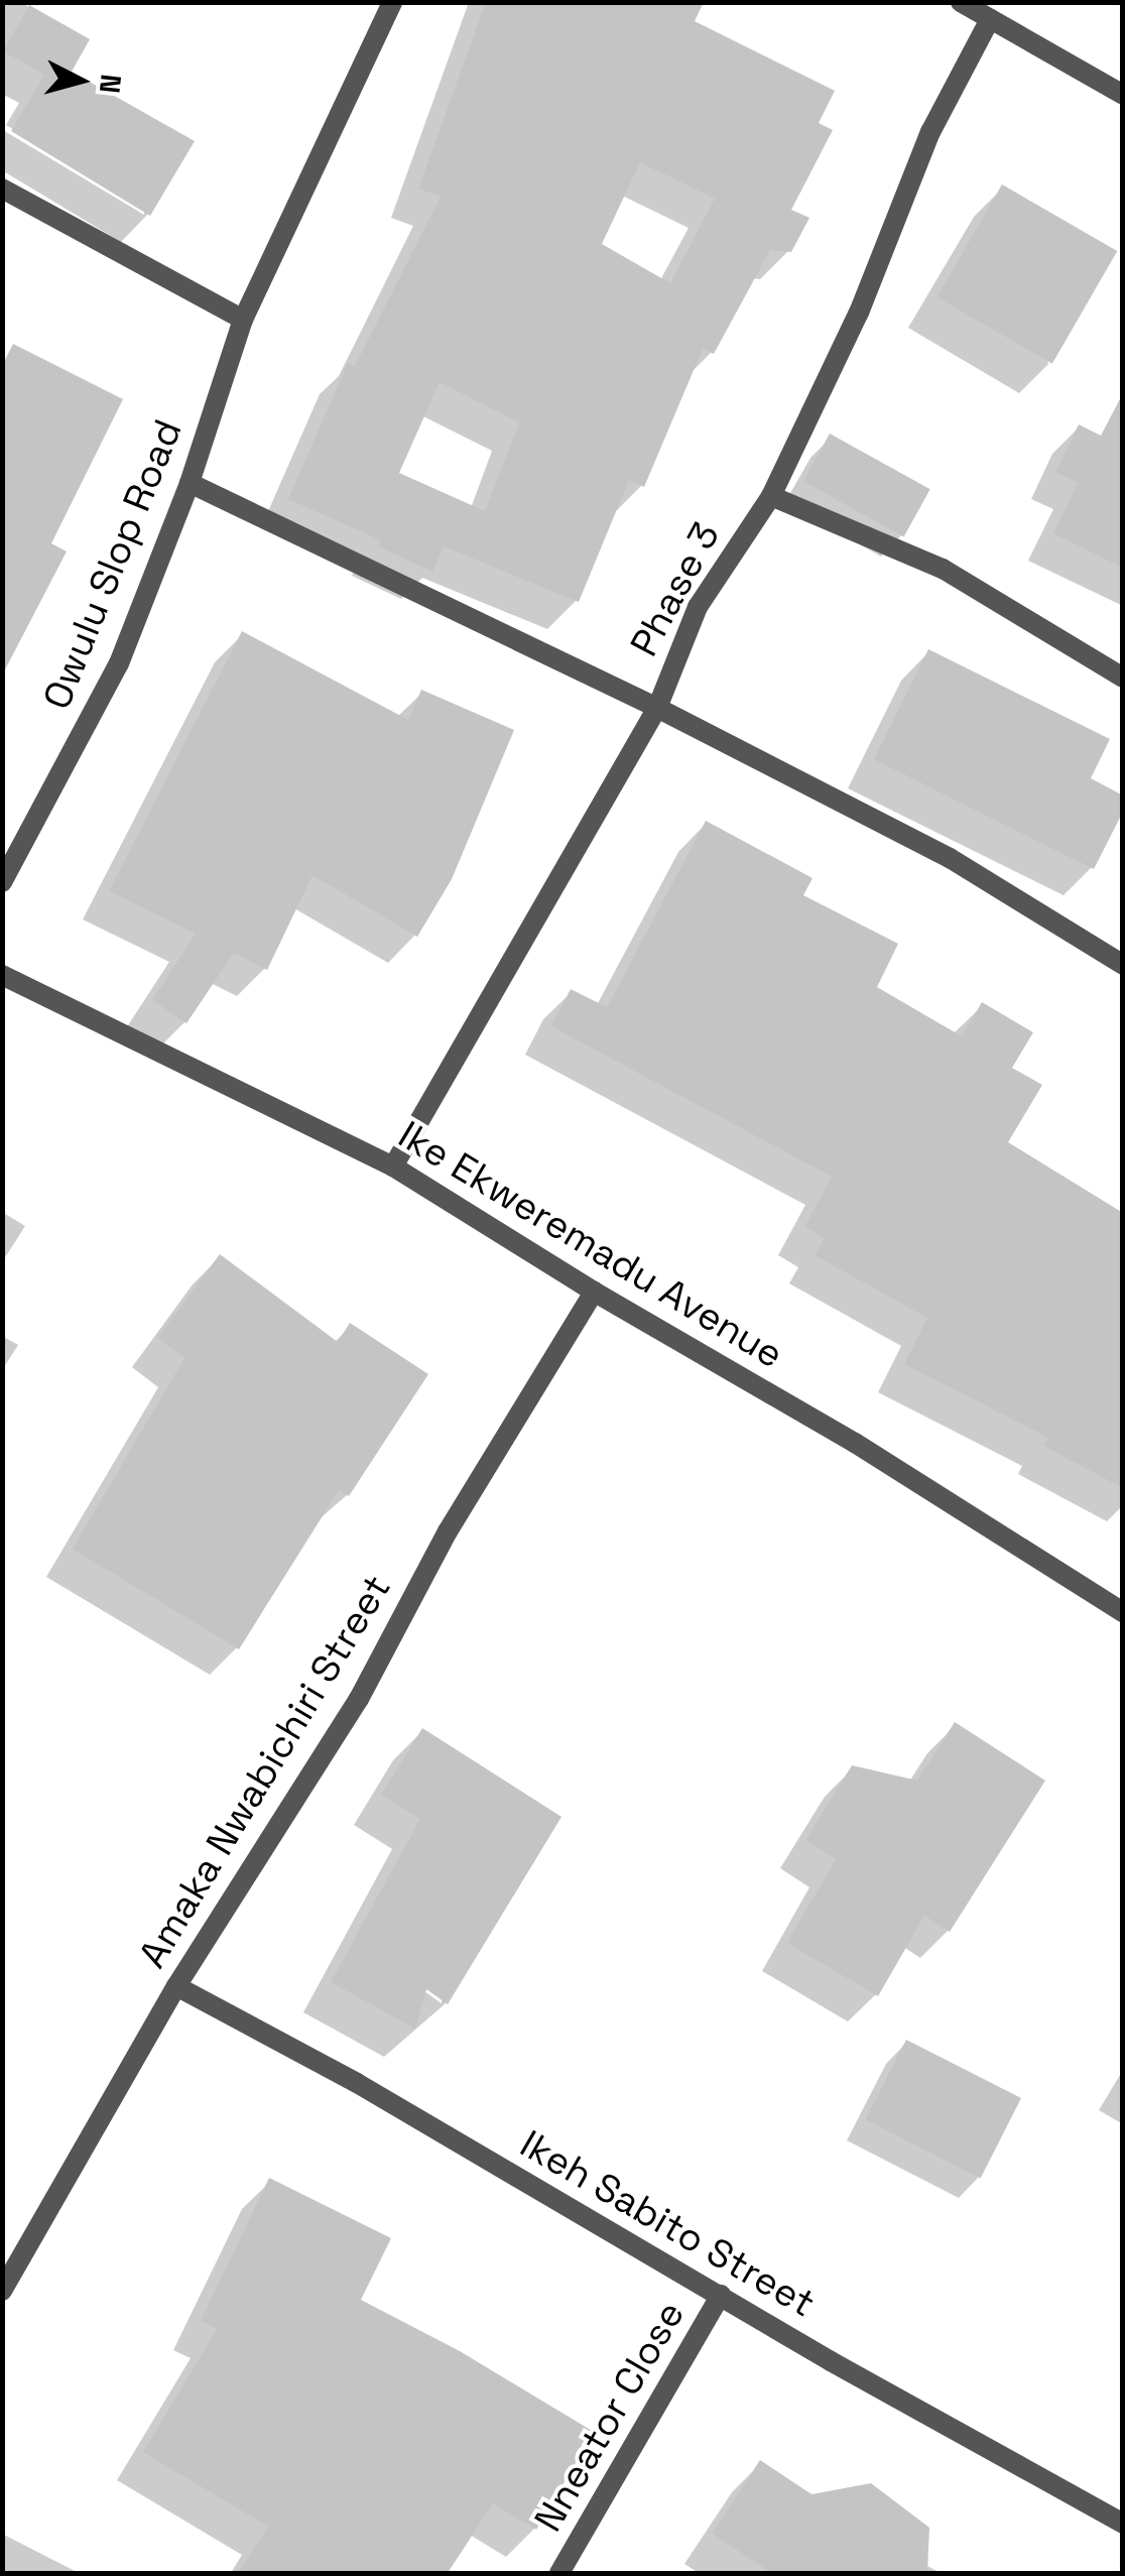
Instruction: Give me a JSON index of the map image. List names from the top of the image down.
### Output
{
  "streets": {
    "street": [
      "Owulu Slop Road",
      "Phase 3",
      "Ike Ekweremadu Avenue",
      "Amaka Nwabichiri Street",
      "Ikeh Sabito Street",
      "Nneator Close"
    ]
  },
  "crossings": [
    ["Ike Ekweremadu Avenue", "Amaka Nwabichiri Street"],
    ["Amaka Nwabichiri Street", "Ikeh Sabito Street"],
    ["Ikeh Sabito Street", "Nneator Close"]
  ],
  "north": "right"
}
